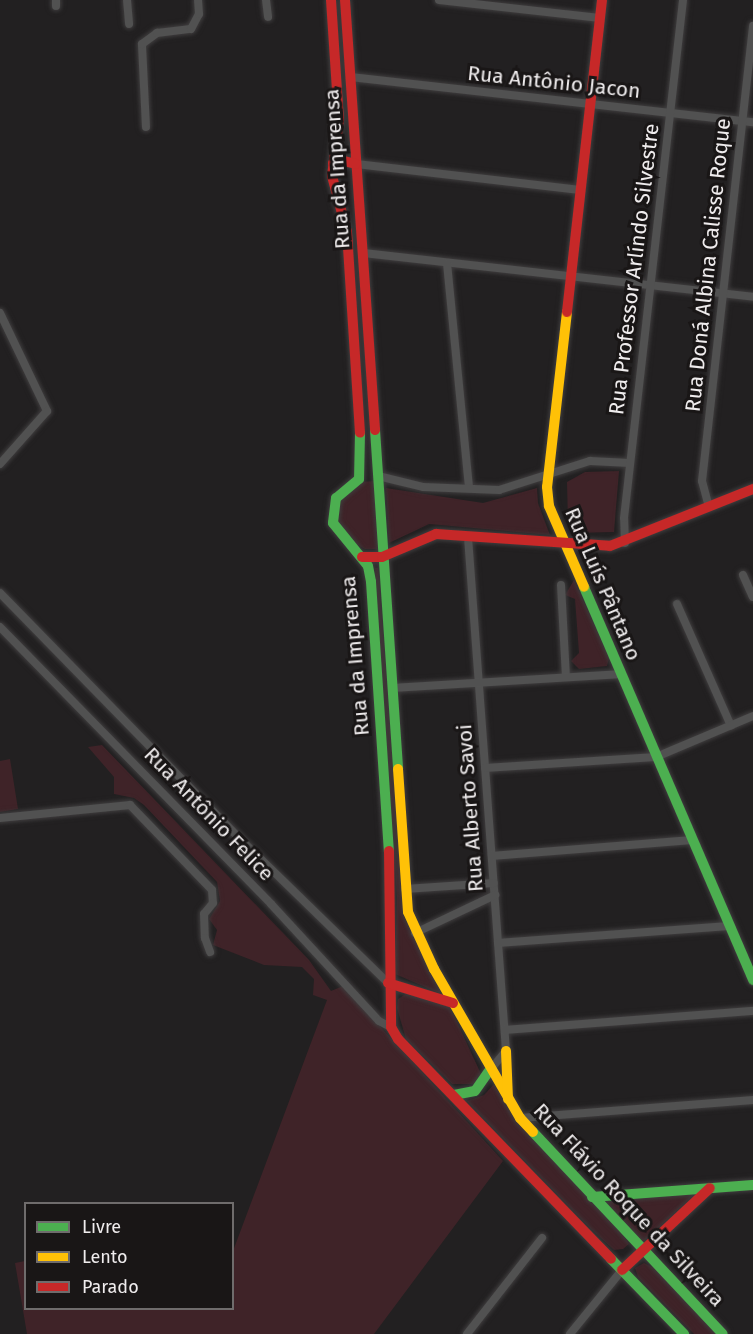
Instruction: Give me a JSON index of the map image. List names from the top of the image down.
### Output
{
  "streets": {
    "street": [
      "Rua Antônio Jacon",
      "Rua da Imprensa",
      "Rua Doná Albina Calisse Roque",
      "Rua Professor Arlíndo Silvestre",
      "Rua Luís Pântano",
      "Rua Alberto Savoi",
      "Rua Antônio Felice",
      "Rua Flávio Roque da Silveira"
    ]
  },
  "crossings": [
    ["Rua Antônio Jacon", "Rua da Imprensa"],
    ["Rua Antônio Jacon", "Rua Doná Albina Calisse Roque"],
    ["Rua Antônio Jacon", "Rua Professor Arlíndo Silvestre"],
    ["Rua Antônio Jacon", "Rua Luís Pântano"],
    ["Rua da Imprensa", "Rua Antônio Felice"],
    ["Rua da Imprensa", "Rua Flávio Roque da Silveira"]
  ],
  "legend": ["Livre", "Lento", "Parado"]
}
